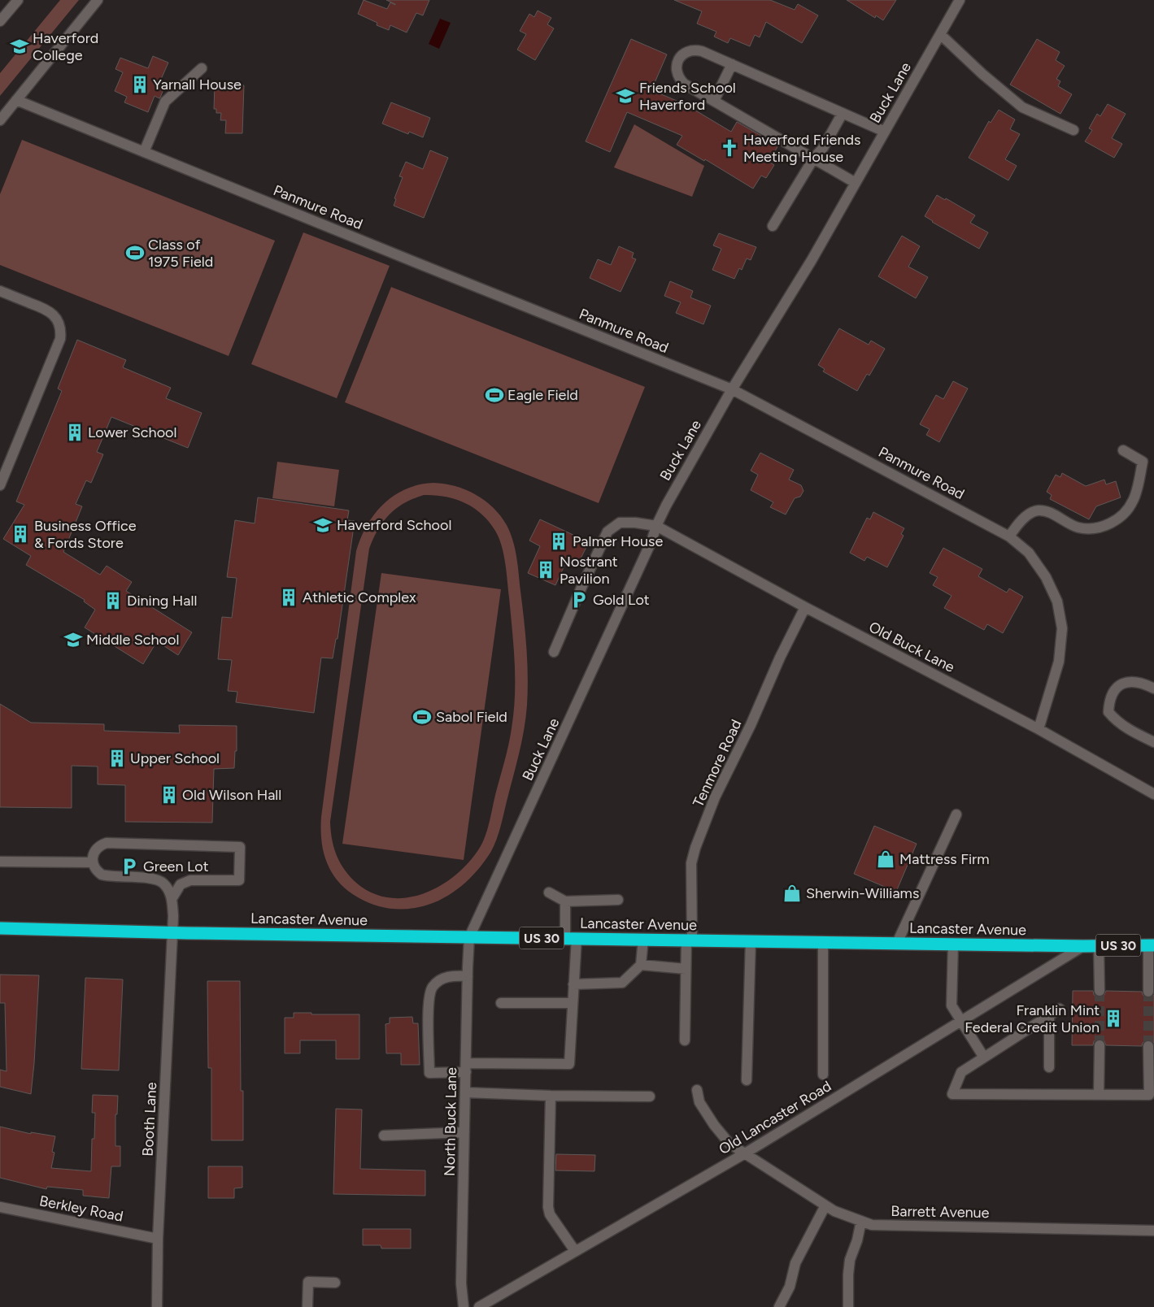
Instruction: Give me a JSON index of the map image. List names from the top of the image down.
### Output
{
  "streets": {
    "highway": ["Lancaster Avenue", "US 30"],
    "street": [
      "Buck Lane",
      "Panmure Road",
      "Old Buck Lane",
      "Tenmore Road",
      "Old Lancaster Road",
      "Booth Lane",
      "North Buck Lane",
      "Berkley Road",
      "Barrett Avenue"
    ]
  },
  "crossings": [
    ["Buck Lane", "Panmure Road"],
    ["Buck Lane", "Old Buck Lane"],
    ["Buck Lane", "Lancaster Avenue"],
    ["Buck Lane", "North Buck Lane"],
    ["Panmure Road", "Old Buck Lane"],
    ["Old Buck Lane", "Tenmore Road"],
    ["Tenmore Road", "Lancaster Avenue"],
    ["Lancaster Avenue", "Old Lancaster Road"],
    ["Lancaster Avenue", "Booth Lane"],
    ["Lancaster Avenue", "North Buck Lane"],
    ["Old Lancaster Road", "Barrett Avenue"],
    ["Booth Lane", "Berkley Road"]
  ],
  "places": {
    "school or university": [
      "Haverford College",
      "Friends School Haverford",
      "Haverford School",
      "Middle School"
    ],
    "building": [
      "Yarnall House",
      "Lower School",
      "Business Office & Fords Store",
      "Palmer House",
      "Nostrant Pavilion",
      "Athletic Complex",
      "Dining Hall",
      "Upper School",
      "Old Wilson Hall",
      "Franklin Mint Federal Credit Union"
    ],
    "church": ["Haverford Friends Meeting House"],
    "sports": ["Class of 1975 Field", "Eagle Field", "Sabol Field"],
    "parking": ["Gold Lot", "Green Lot"],
    "shop": ["Mattress Firm", "Sherwin-Williams"]
  }
}
